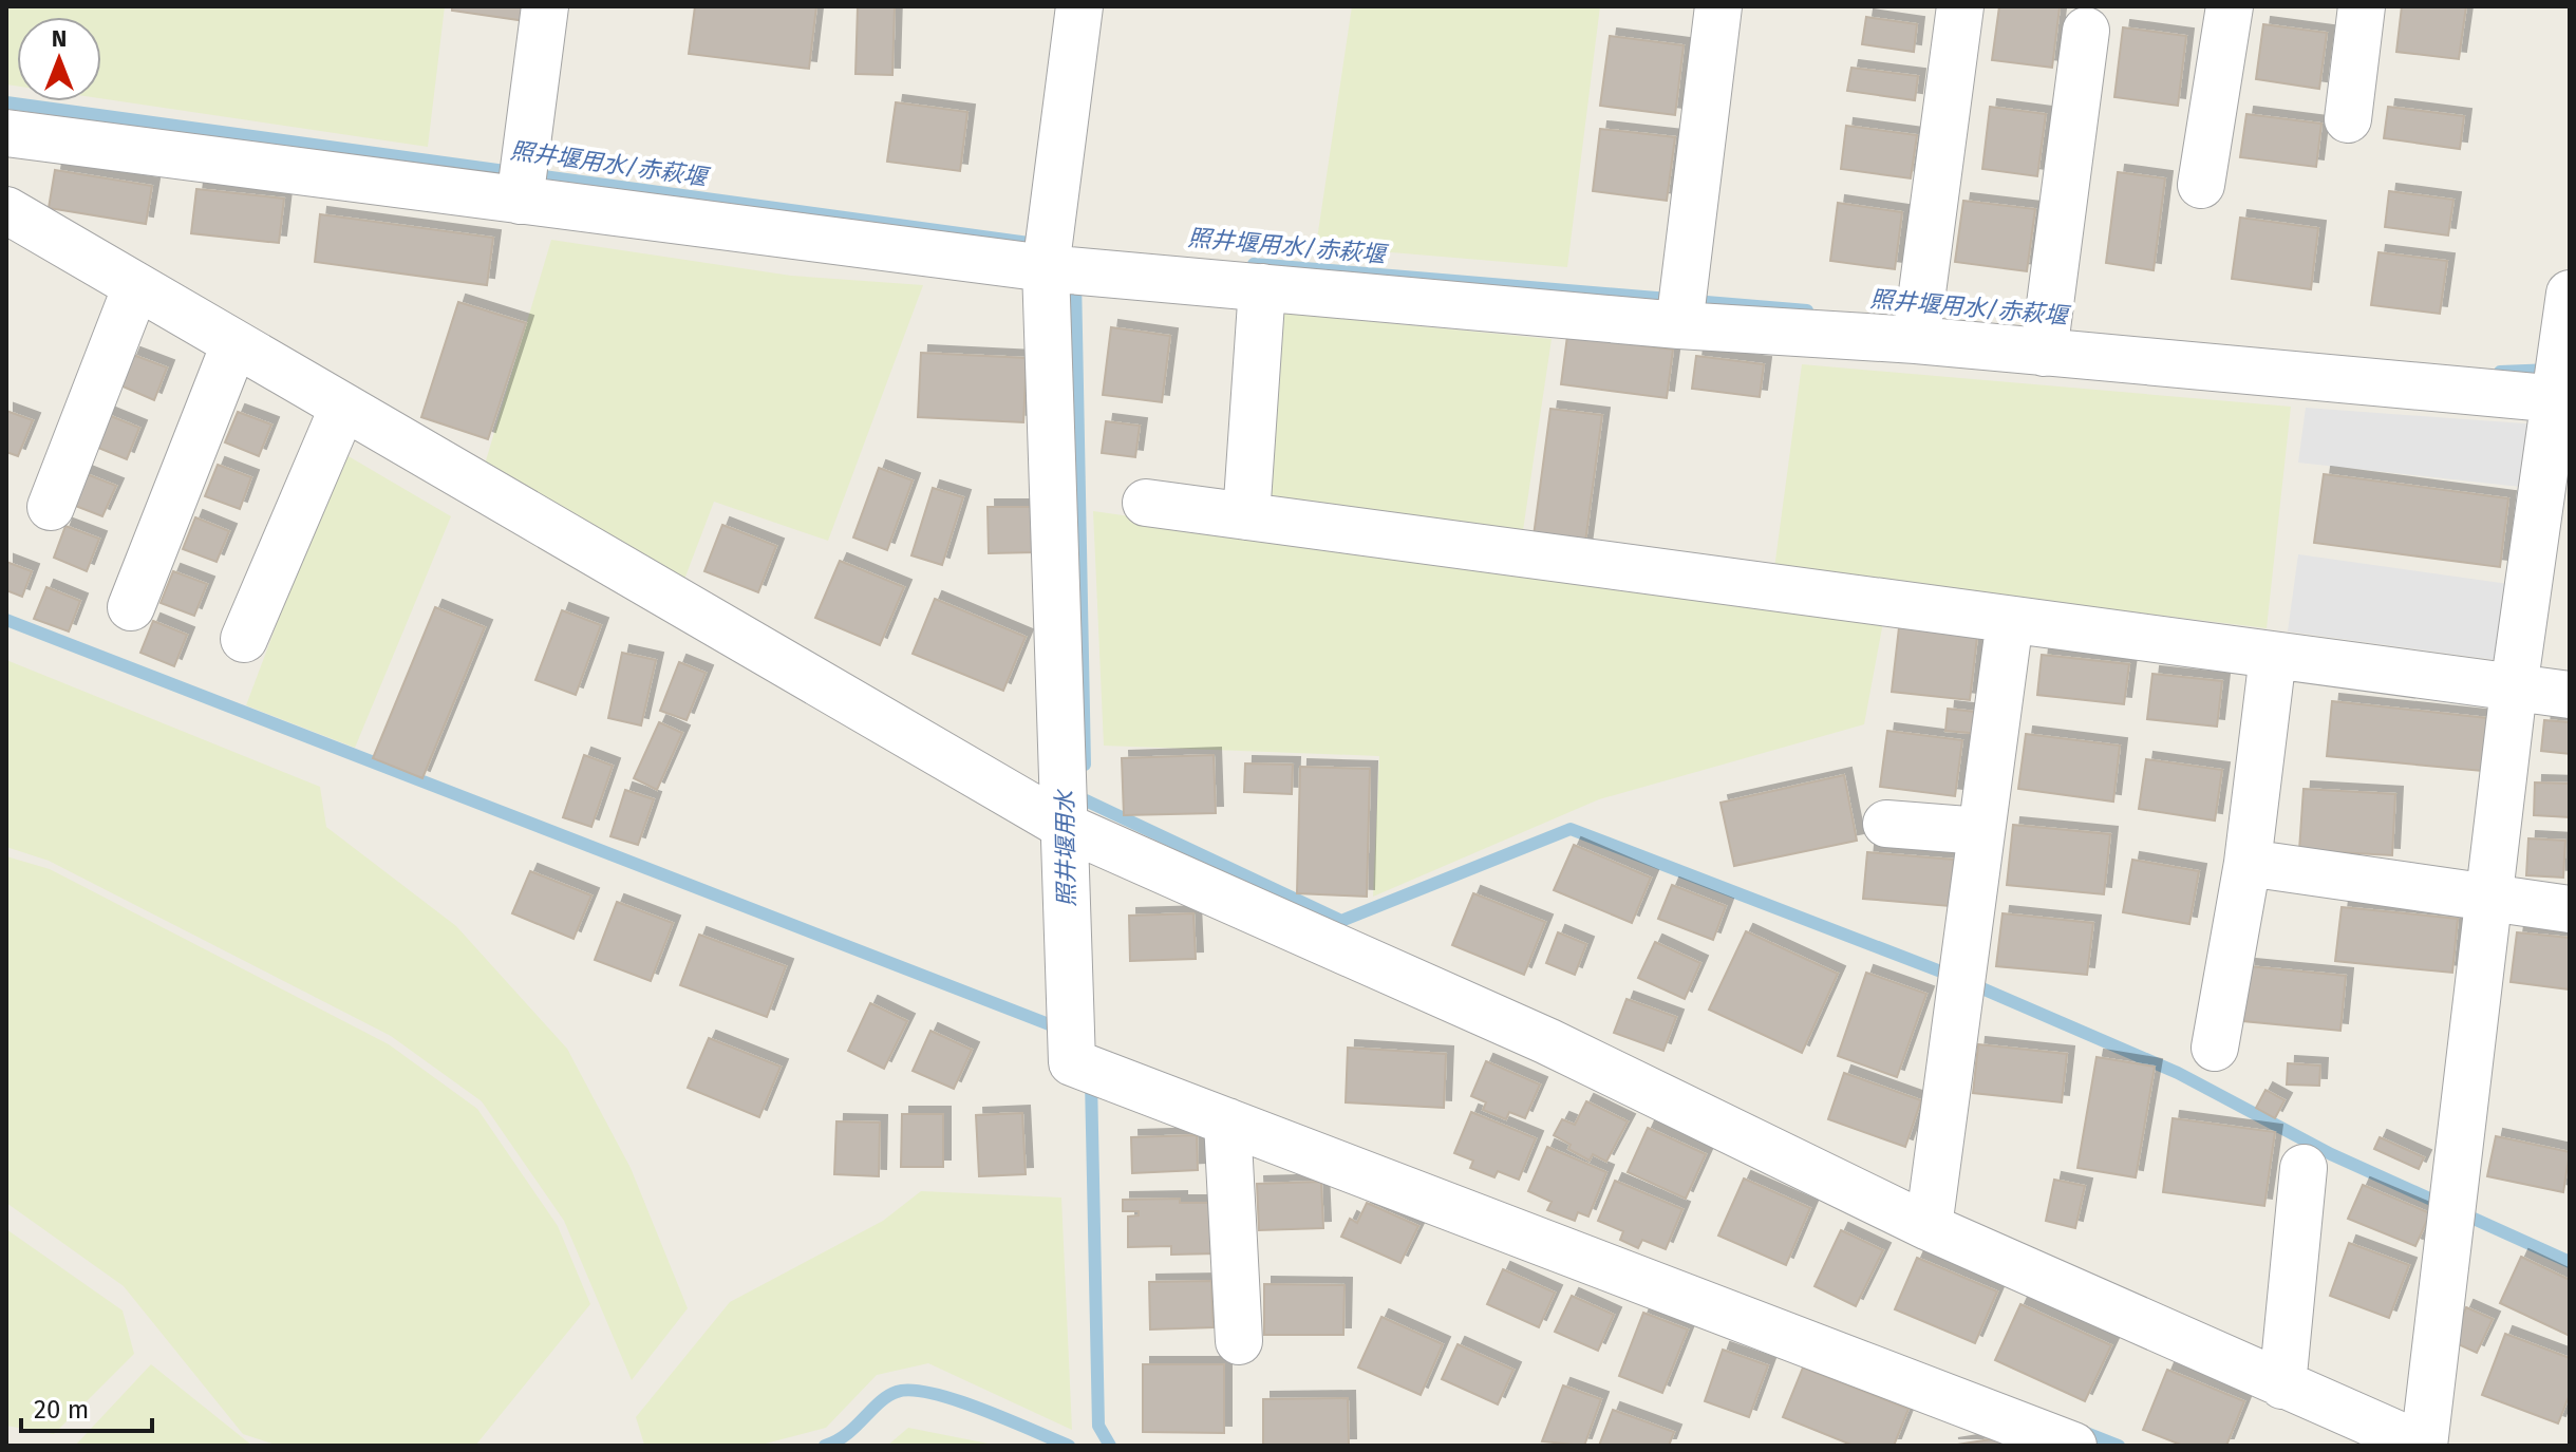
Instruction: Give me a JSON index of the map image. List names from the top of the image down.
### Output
{
  "water": ["照井堰用水/赤萩堰", "照井堰用水"],
  "scale_bar": "20 m",
  "north": "top"
}
